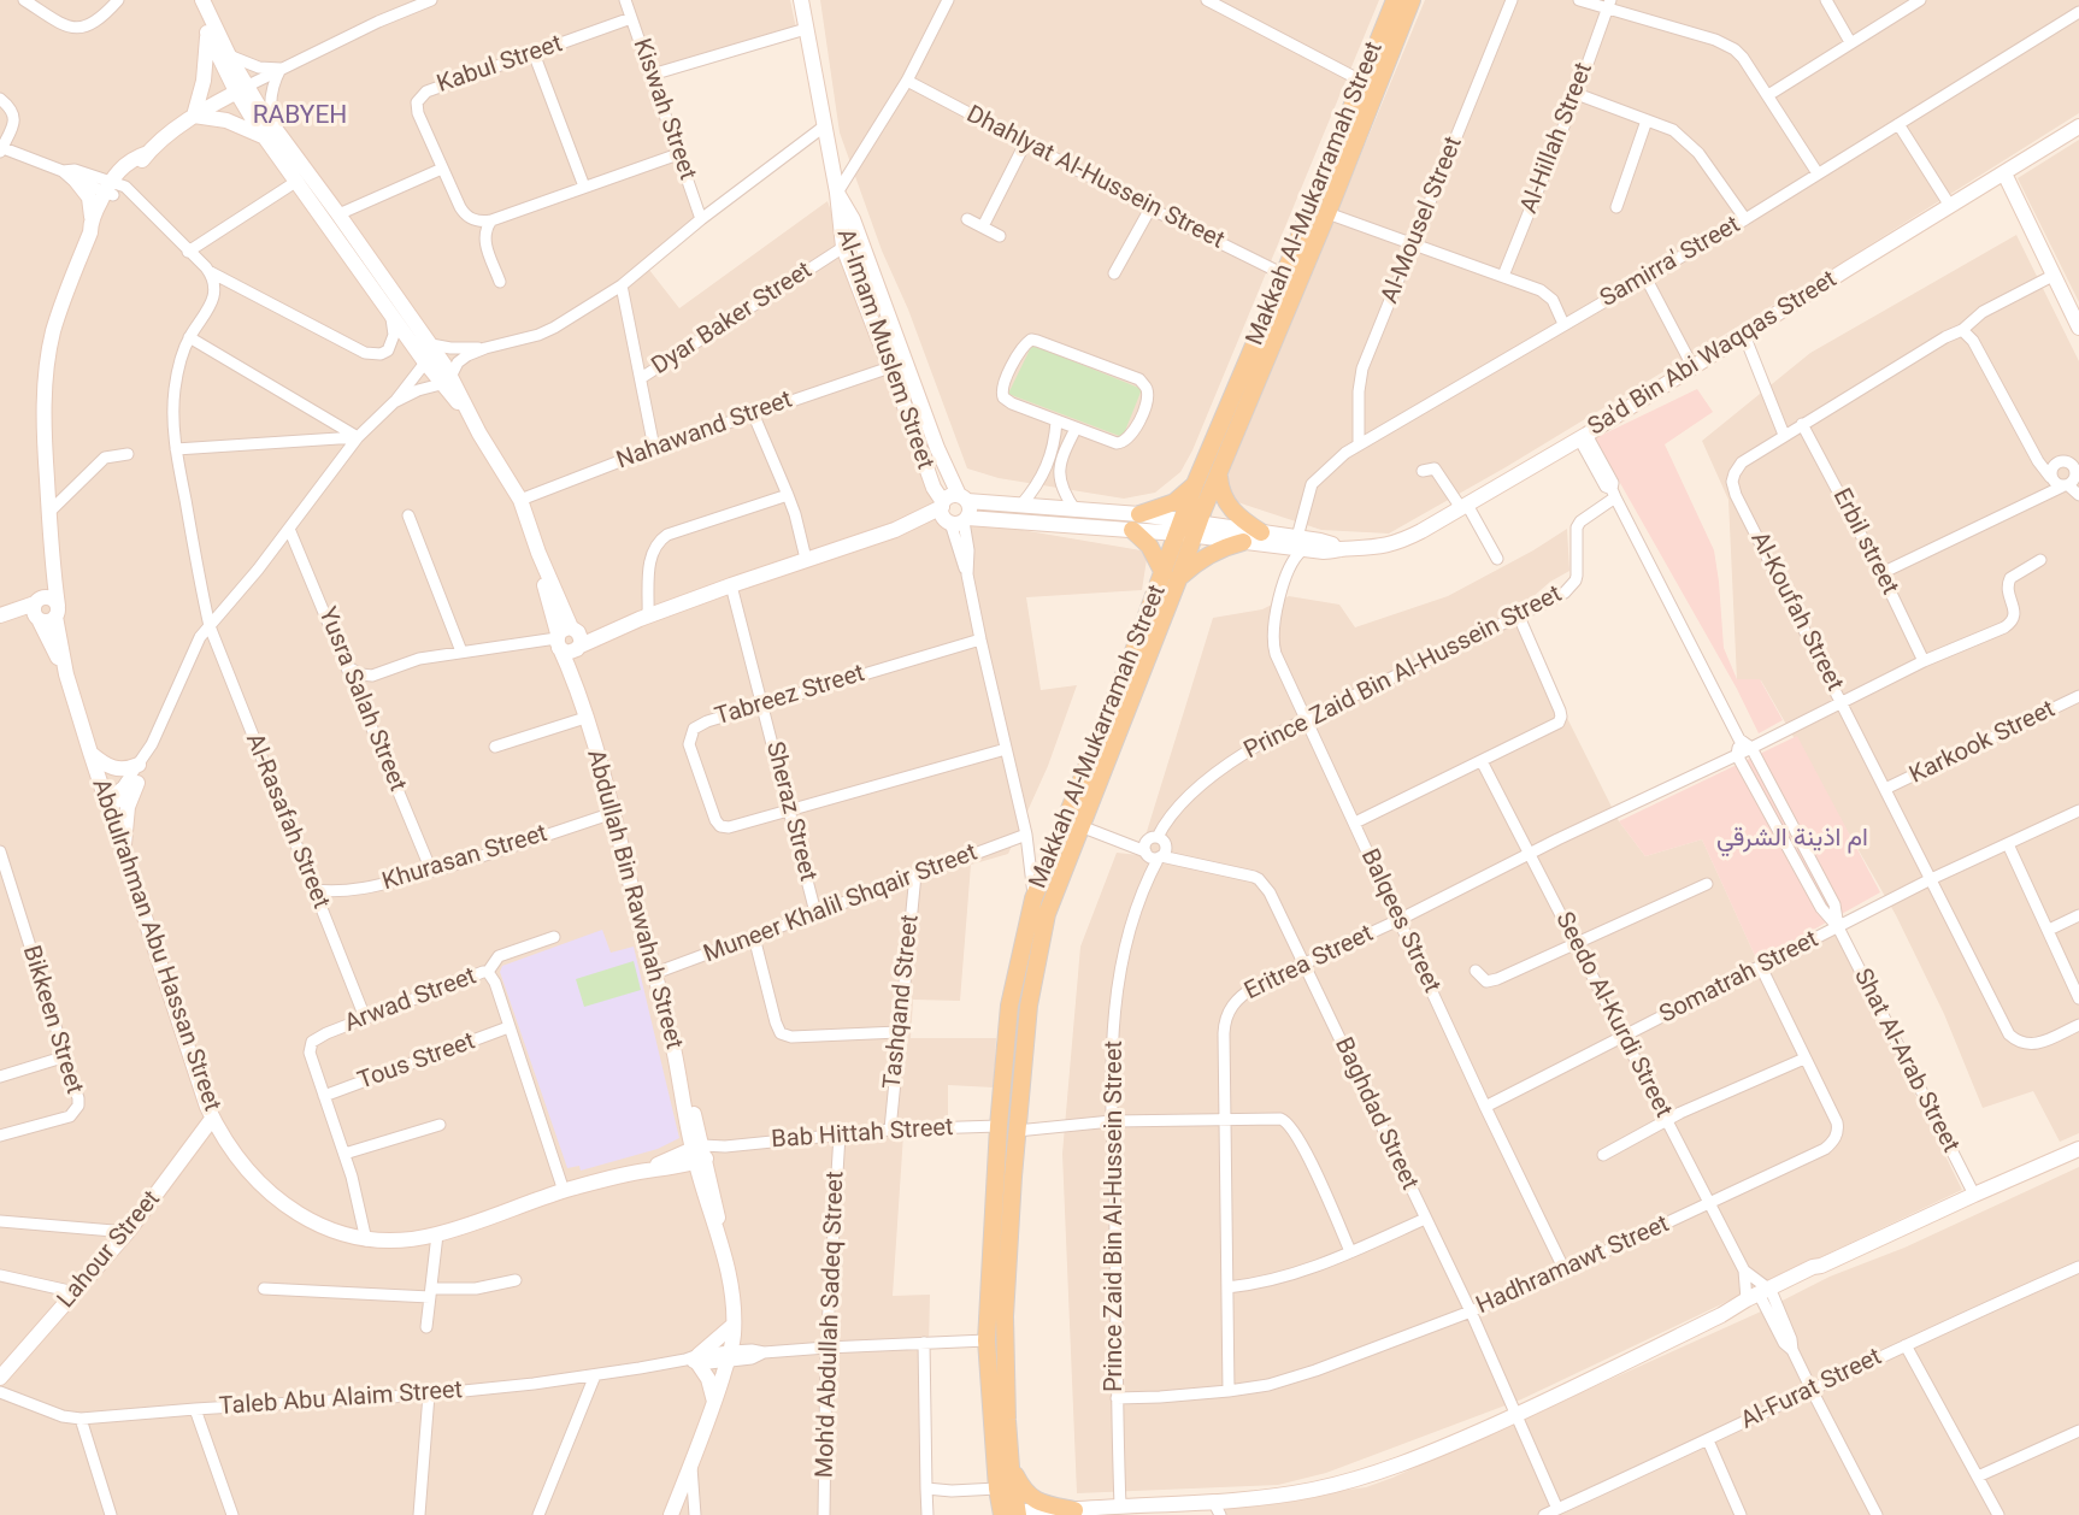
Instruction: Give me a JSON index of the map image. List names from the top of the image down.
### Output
{
  "streets": {
    "main road": ["Makkah Al-Mukarramah Street"],
    "street": [
      "Kabul Street",
      "Kiswah Street",
      "Al-Hillah Street",
      "DhahIyat Al-Hussein Street",
      "Al-Mousel Street",
      "Samirra' Street",
      "Dyar Baker Street",
      "Al-Imam Muslem Street",
      "Sa'd Bin Abi Waqqas Street",
      "Nahawand Street",
      "Erbil street",
      "Al-Koufah Street",
      "Prince Zaid Bin Al-Hussein Street",
      "Tabreez Street",
      "Yusra Salah Street",
      "Karkook Street",
      "Sheraz Street",
      "Al-Rasafah Street",
      "Khurasan Street",
      "Abdullah Bin Rawahah Street",
      "Muneer Khalil Shqair Street",
      "Balqees Street",
      "Abdulrahman Abu Hassan Street",
      "Eritrea Street",
      "Somatrah Street",
      "Arwad Street",
      "Tashqand Street",
      "Seedo Al-Kurdi Street",
      "Bikkeen Street",
      "Shat Al-Arab Street",
      "Tous Street",
      "Baghdad Street",
      "Bab Hittah Street",
      "Lahour Street",
      "Hadhramawt Street",
      "Moh'd Abdullah Sadeq Street",
      "Al-Furat Street",
      "Taleb Abu Alaim Street"
    ]
  },
  "crossings": [
    ["Kabul Street", "Kiswah Street"],
    ["DhahIyat Al-Hussein Street", "Makkah Al-Mukarramah Street"],
    ["Makkah Al-Mukarramah Street", "Sa'd Bin Abi Waqqas Street"],
    ["Makkah Al-Mukarramah Street", "Bab Hittah Street"],
    ["Makkah Al-Mukarramah Street", "Taleb Abu Alaim Street"],
    ["Al-Mousel Street", "Samirra' Street"],
    ["Samirra' Street", "Sa'd Bin Abi Waqqas Street"],
    ["Samirra' Street", "Balqees Street"],
    ["Dyar Baker Street", "Al-Imam Muslem Street"],
    ["Al-Imam Muslem Street", "Nahawand Street"],
    ["Sa'd Bin Abi Waqqas Street", "Balqees Street"],
    ["Sa'd Bin Abi Waqqas Street", "Shat Al-Arab Street"],
    ["Nahawand Street", "Abdullah Bin Rawahah Street"],
    ["Erbil street", "Al-Koufah Street"],
    ["Erbil street", "Eritrea Street"],
    ["Al-Koufah Street", "Karkook Street"],
    ["Al-Koufah Street", "Eritrea Street"],
    ["Al-Koufah Street", "Somatrah Street"],
    ["Prince Zaid Bin Al-Hussein Street", "Balqees Street"],
    ["Prince Zaid Bin Al-Hussein Street", "Shat Al-Arab Street"],
    ["Prince Zaid Bin Al-Hussein Street", "Baghdad Street"],
    ["Prince Zaid Bin Al-Hussein Street", "Hadhramawt Street"],
    ["Tabreez Street", "Sheraz Street"],
    ["Yusra Salah Street", "Khurasan Street"],
    ["Sheraz Street", "Muneer Khalil Shqair Street"],
    ["Al-Rasafah Street", "Khurasan Street"],
    ["Al-Rasafah Street", "Arwad Street"],
    ["Khurasan Street", "Abdullah Bin Rawahah Street"],
    ["Abdullah Bin Rawahah Street", "Muneer Khalil Shqair Street"],
    ["Abdullah Bin Rawahah Street", "Abdulrahman Abu Hassan Street"],
    ["Abdullah Bin Rawahah Street", "Bab Hittah Street"],
    ["Abdullah Bin Rawahah Street", "Taleb Abu Alaim Street"],
    ["Muneer Khalil Shqair Street", "Tashqand Street"],
    ["Balqees Street", "Eritrea Street"],
    ["Balqees Street", "Somatrah Street"],
    ["Balqees Street", "Hadhramawt Street"],
    ["Abdulrahman Abu Hassan Street", "Arwad Street"],
    ["Abdulrahman Abu Hassan Street", "Bab Hittah Street"],
    ["Abdulrahman Abu Hassan Street", "Lahour Street"],
    ["Eritrea Street", "Seedo Al-Kurdi Street"],
    ["Eritrea Street", "Shat Al-Arab Street"],
    ["Eritrea Street", "Baghdad Street"],
    ["Eritrea Street", "Hadhramawt Street"],
    ["Somatrah Street", "Seedo Al-Kurdi Street"],
    ["Somatrah Street", "Shat Al-Arab Street"],
    ["Somatrah Street", "Hadhramawt Street"],
    ["Arwad Street", "Tous Street"],
    ["Tashqand Street", "Bab Hittah Street"],
    ["Seedo Al-Kurdi Street", "Hadhramawt Street"],
    ["Baghdad Street", "Hadhramawt Street"],
    ["Baghdad Street", "Al-Furat Street"],
    ["Bab Hittah Street", "Moh'd Abdullah Sadeq Street"],
    ["Moh'd Abdullah Sadeq Street", "Taleb Abu Alaim Street"]
  ],
  "districts": ["RABYEH", "ام اذينة الشرقي"]
}
